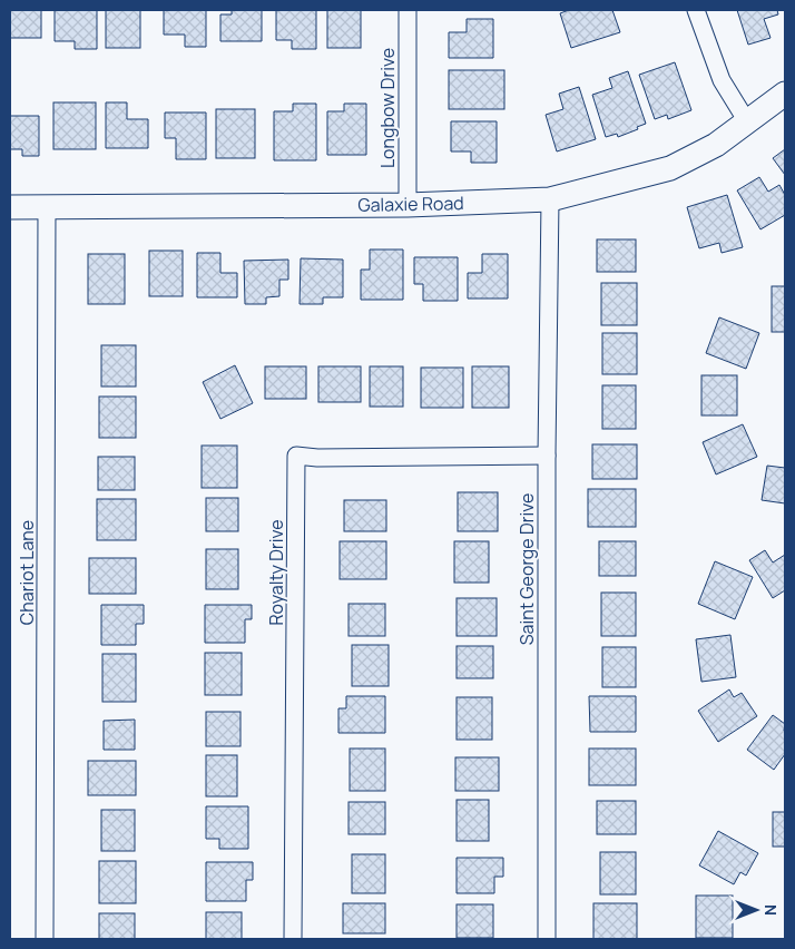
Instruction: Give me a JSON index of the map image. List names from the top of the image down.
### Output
{
  "streets": {
    "street": [
      "Longbow Drive",
      "Galaxie Road",
      "Saint George Drive",
      "Chariot Lane",
      "Royalty Drive"
    ]
  },
  "crossings": [
    ["Longbow Drive", "Galaxie Road"],
    ["Galaxie Road", "Saint George Drive"],
    ["Galaxie Road", "Chariot Lane"],
    ["Saint George Drive", "Royalty Drive"]
  ],
  "north": "right"
}
